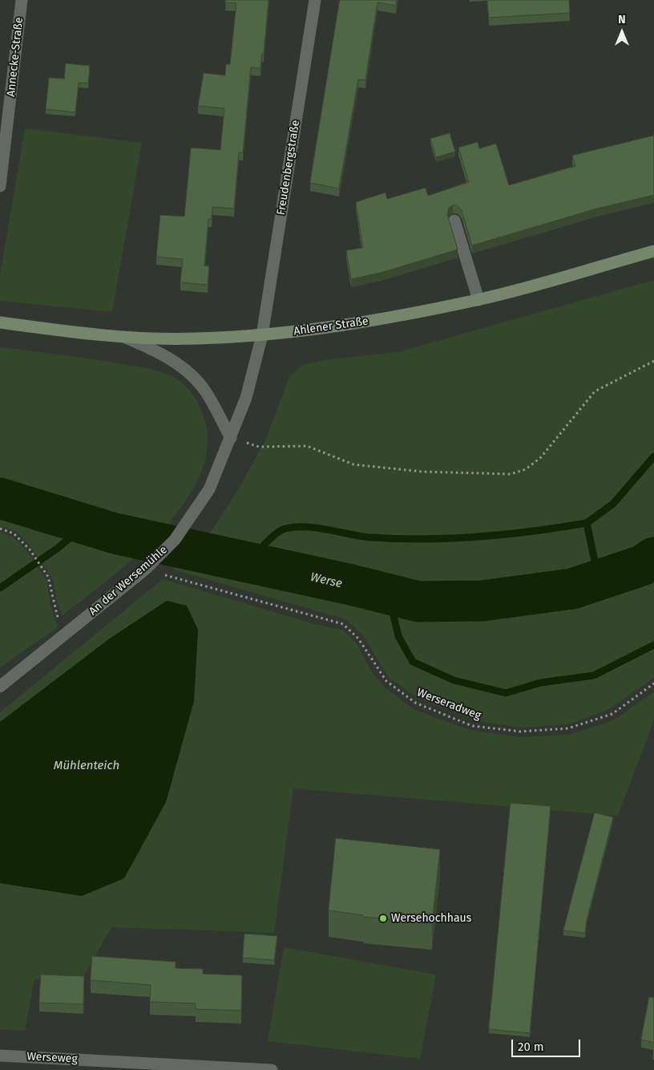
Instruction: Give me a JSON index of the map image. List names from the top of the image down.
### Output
{
  "streets": {
    "main road": ["Ahlener Straße"],
    "street": [
      "Annecke-Straße",
      "Freudenbergstraße",
      "An der Wersemühle",
      "Werseweg"
    ],
    "path": ["Werseradweg"]
  },
  "crossings": [
    ["Freudenbergstraße", "Ahlener Straße"],
    ["Freudenbergstraße", "An der Wersemühle"],
    ["Ahlener Straße", "An der Wersemühle"],
    ["An der Wersemühle", "Werseradweg"]
  ],
  "water": ["Werse", "Mühlenteich"],
  "places": ["Wersehochhaus"],
  "scale_bar": "20 m",
  "north": "top"
}
